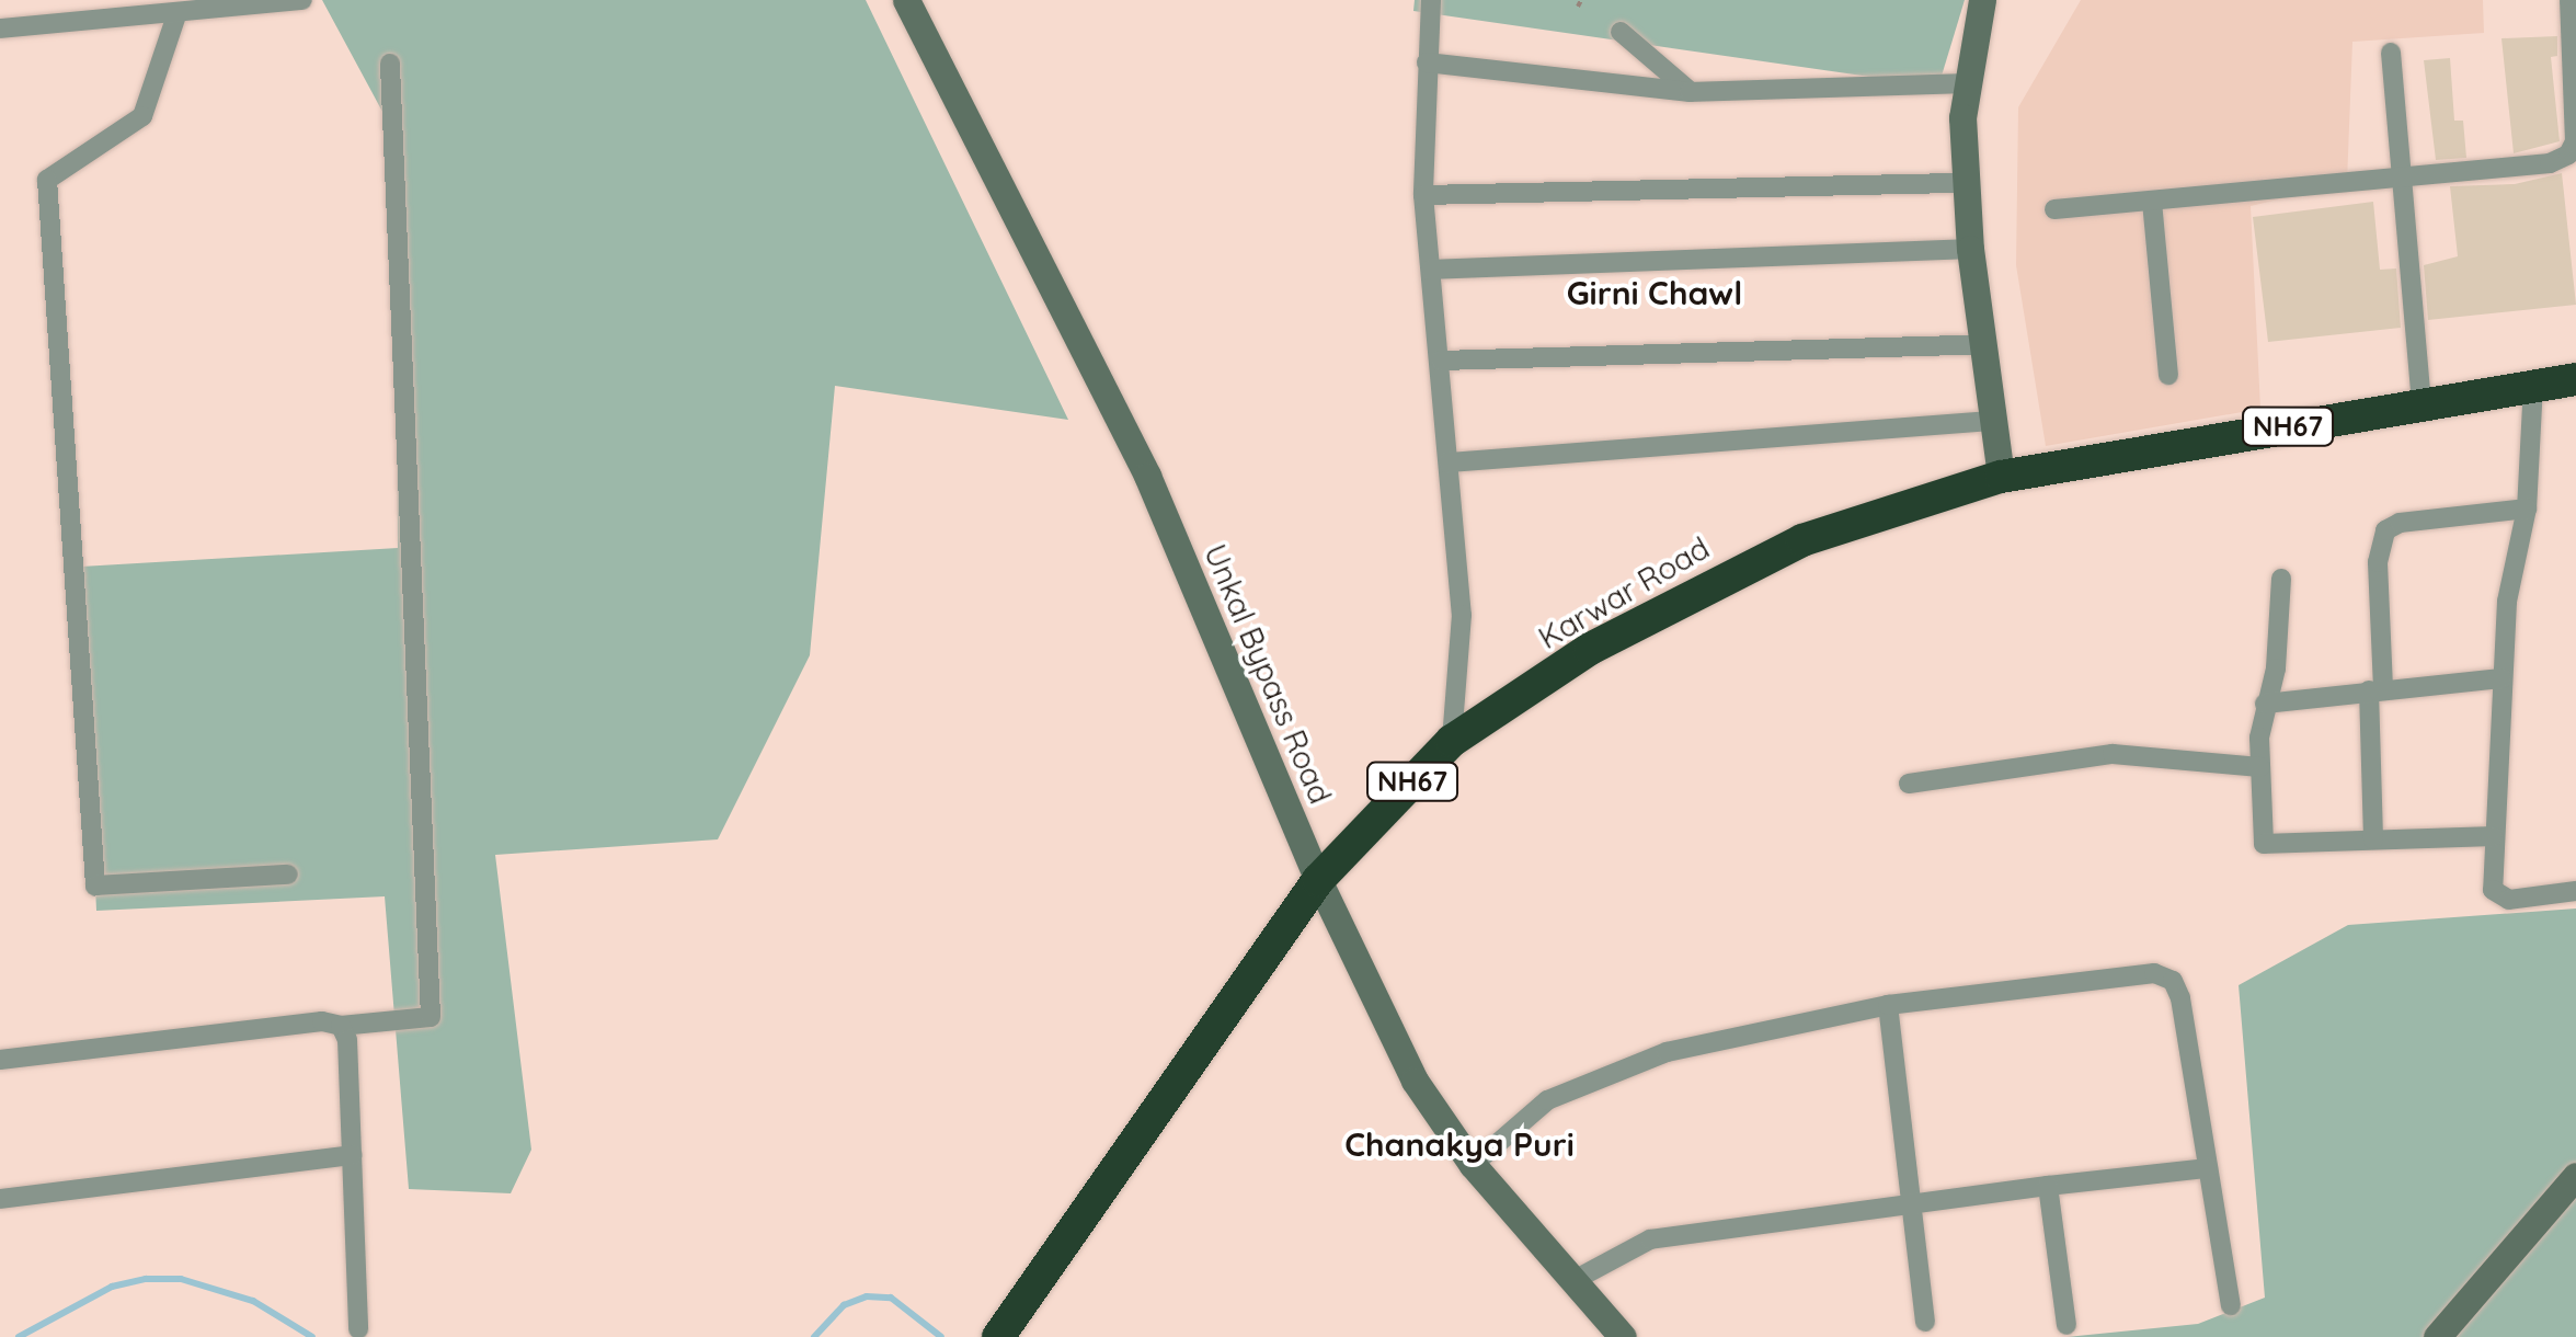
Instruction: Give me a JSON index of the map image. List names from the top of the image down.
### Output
{
  "streets": {
    "highway": ["NH67", "Karwar Road"],
    "main road": ["Unkal Bypass Road"]
  },
  "crossings": [
    ["Karwar Road", "Unkal Bypass Road"]
  ],
  "districts": ["Girni Chawl", "Chanakya Puri"]
}
